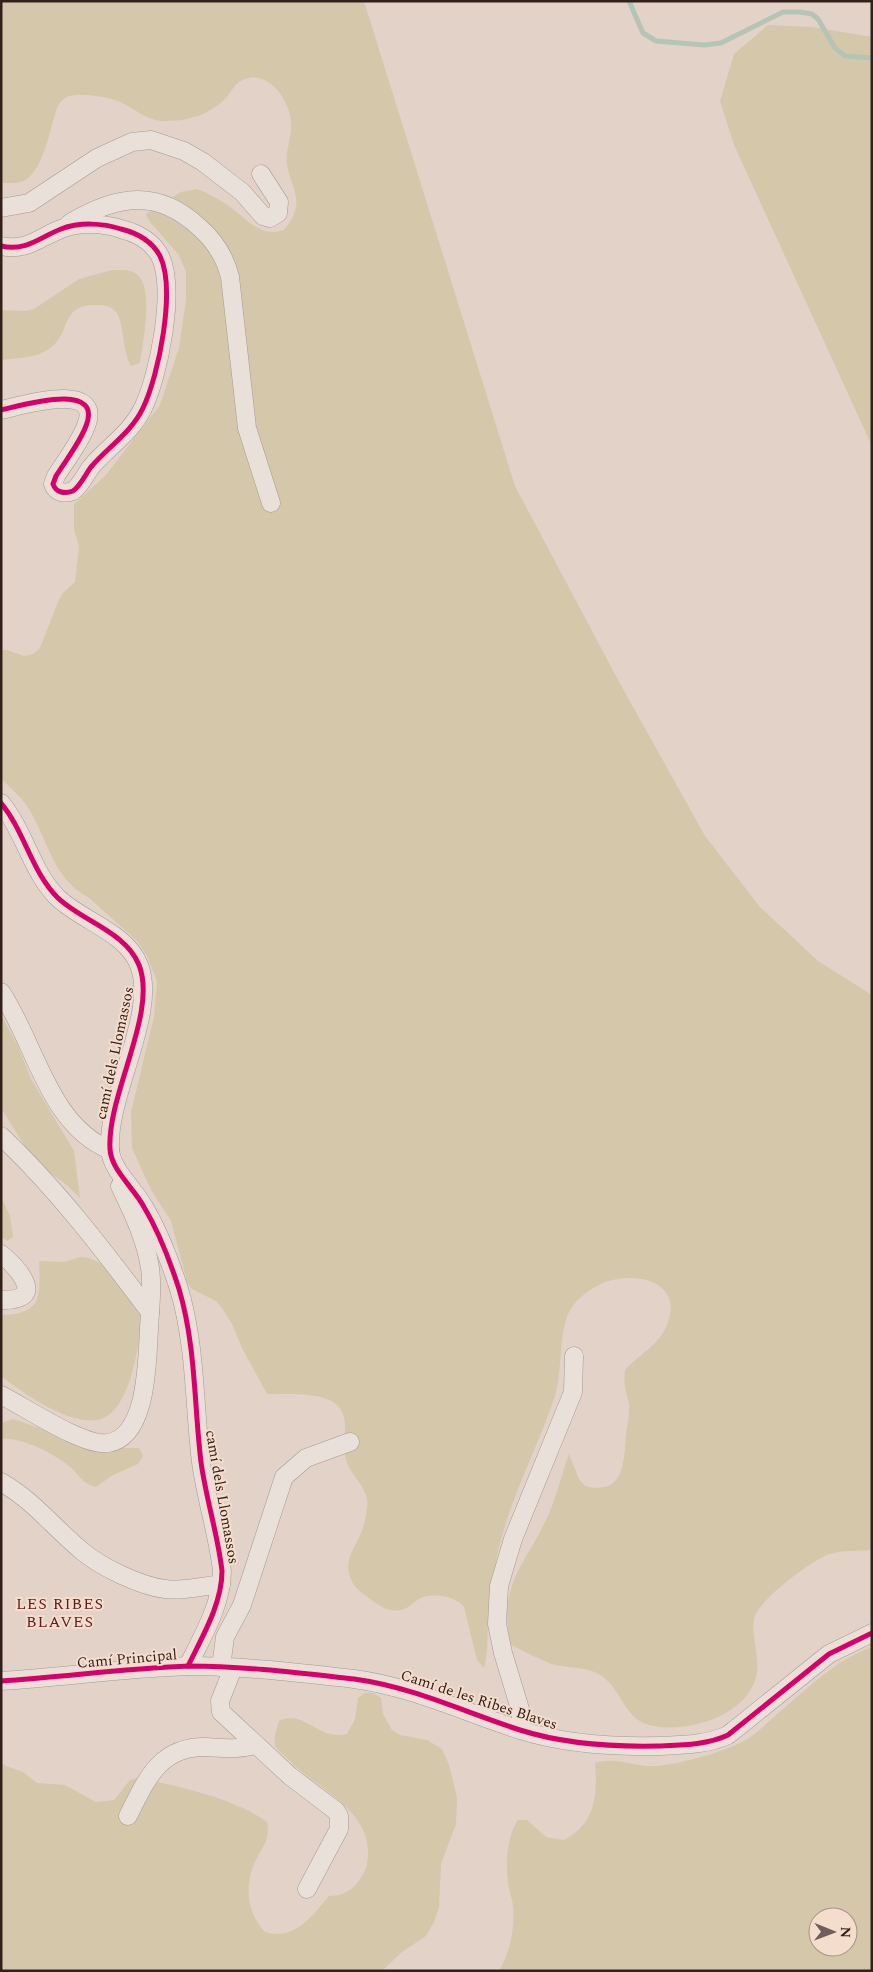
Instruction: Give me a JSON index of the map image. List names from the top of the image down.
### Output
{
  "streets": {
    "street": ["camí dels Llomassos", "Camí Principal", "Camí de les Ribes Blaves"]
  },
  "crossings": [
    ["camí dels Llomassos", "Camí Principal"],
    ["Camí Principal", "Camí de les Ribes Blaves"]
  ],
  "districts": ["LES RIBES BLAVES"],
  "north": "right"
}
